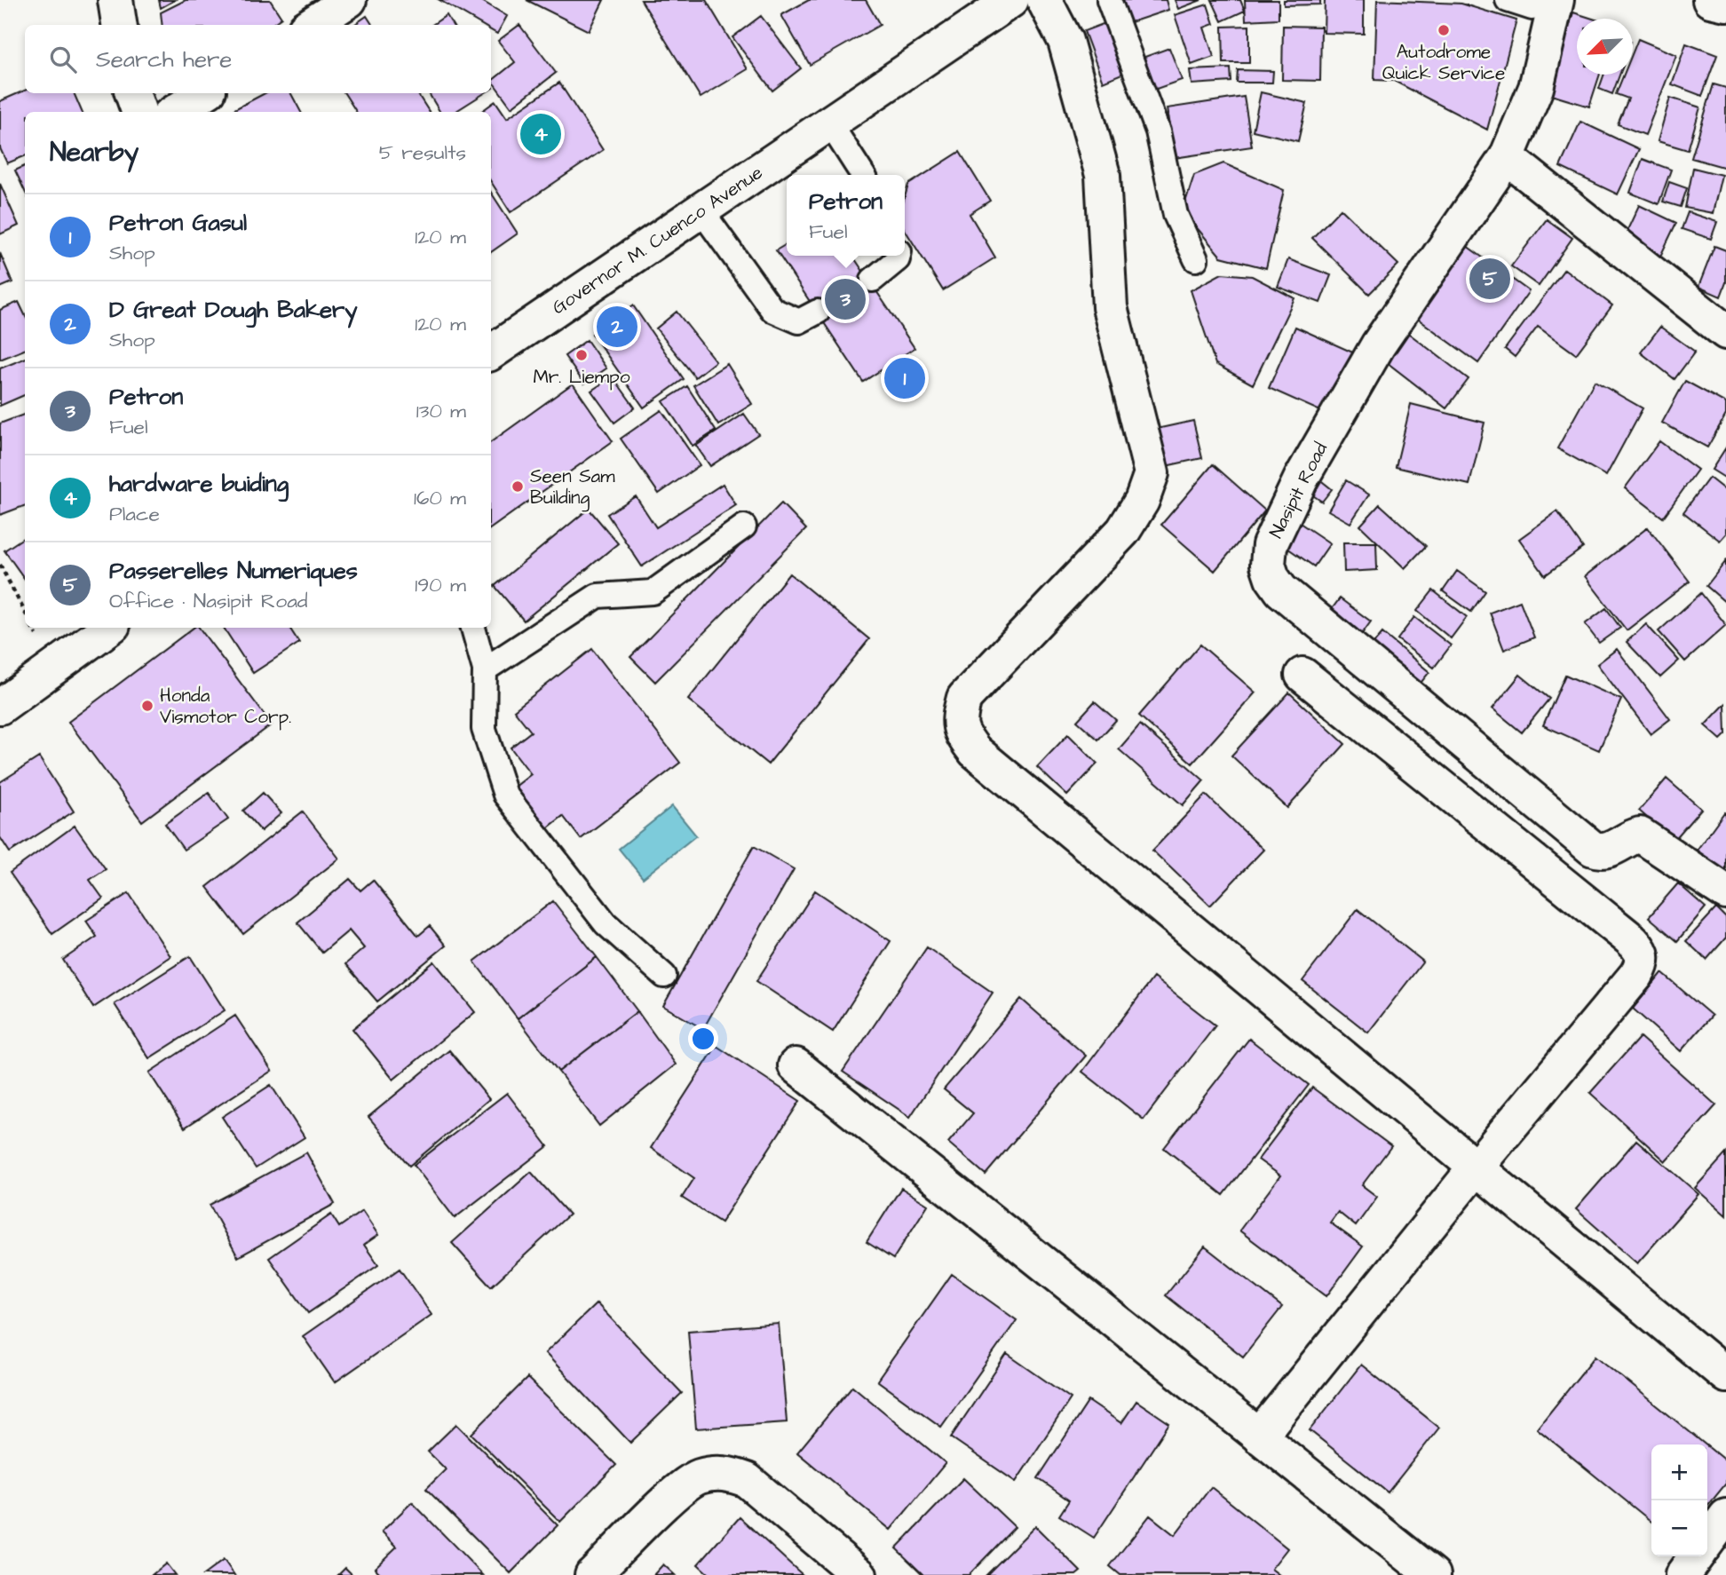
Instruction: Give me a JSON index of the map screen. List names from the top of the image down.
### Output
{
  "streets": {
    "street": ["Governor M. Cuenco Avenue", "Nasipit Road"]
  },
  "places": [
    "Autodrome Quick Service",
    "Mr. Liempo",
    "Seen Sam Building",
    "Honda Vismotor Corp."
  ],
  "north": "bottom left",
  "page": {
    "search": "Search here",
    "pins": [
      "4",
      "5",
      "3",
      "2",
      "1"
    ],
    "heading": ["Nearby", "5 results"],
    "popup": ["Petron", "Fuel"],
    "list": [
      {
        "mark": "1",
        "name": "Petron Gasul",
        "note": "Shop",
        "value": "120 m"
      },
      {
        "mark": "2",
        "name": "D Great Dough Bakery",
        "note": "Shop",
        "value": "120 m"
      },
      {
        "mark": "3",
        "name": "Petron",
        "note": "Fuel",
        "value": "130 m"
      },
      {
        "mark": "4",
        "name": "hardware buiding",
        "note": "Place",
        "value": "160 m"
      },
      {
        "mark": "5",
        "name": "Passerelles Numeriques",
        "note": "Office · Nasipit Road",
        "value": "190 m"
      }
    ],
    "map_buttons": ["+", "−"]
  }
}
